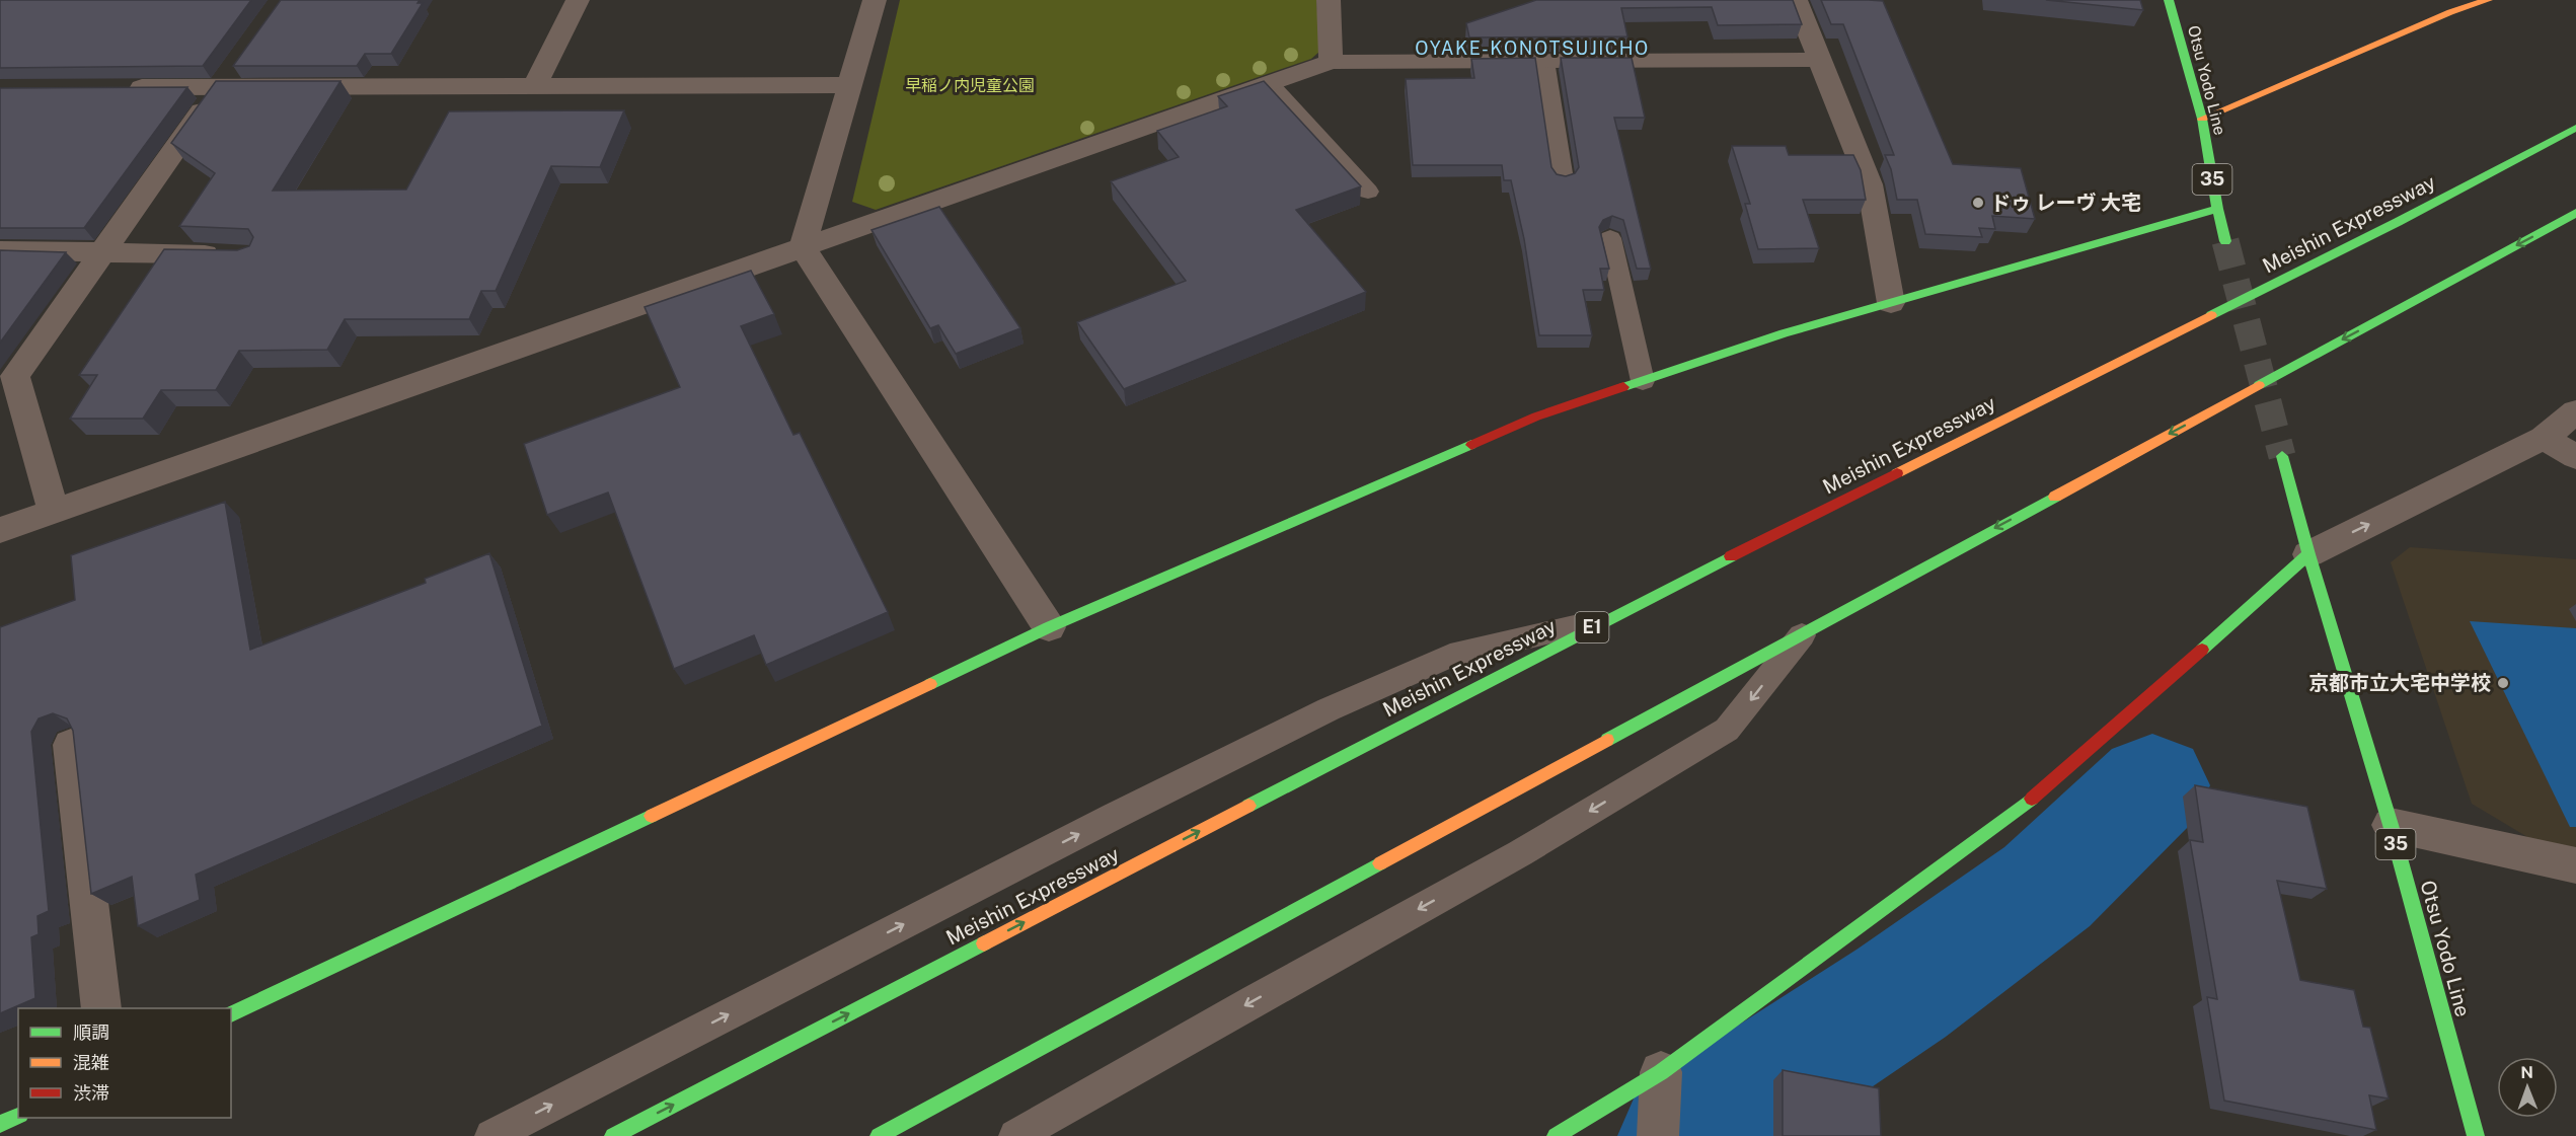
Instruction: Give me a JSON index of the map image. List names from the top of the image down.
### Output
{
  "streets": {
    "main road": [
      "Otsu Yodo Line",
      "35",
      "Meishin Expressway",
      "E1"
    ]
  },
  "districts": ["OYAKE-KONOTSUJICHO"],
  "parks": ["早稲ノ内児童公園"],
  "places": ["ドゥ レーヴ 大宅", "京都市立大宅中学校"],
  "legend": ["順調", "混雑", "渋滞"],
  "north": "top"
}
